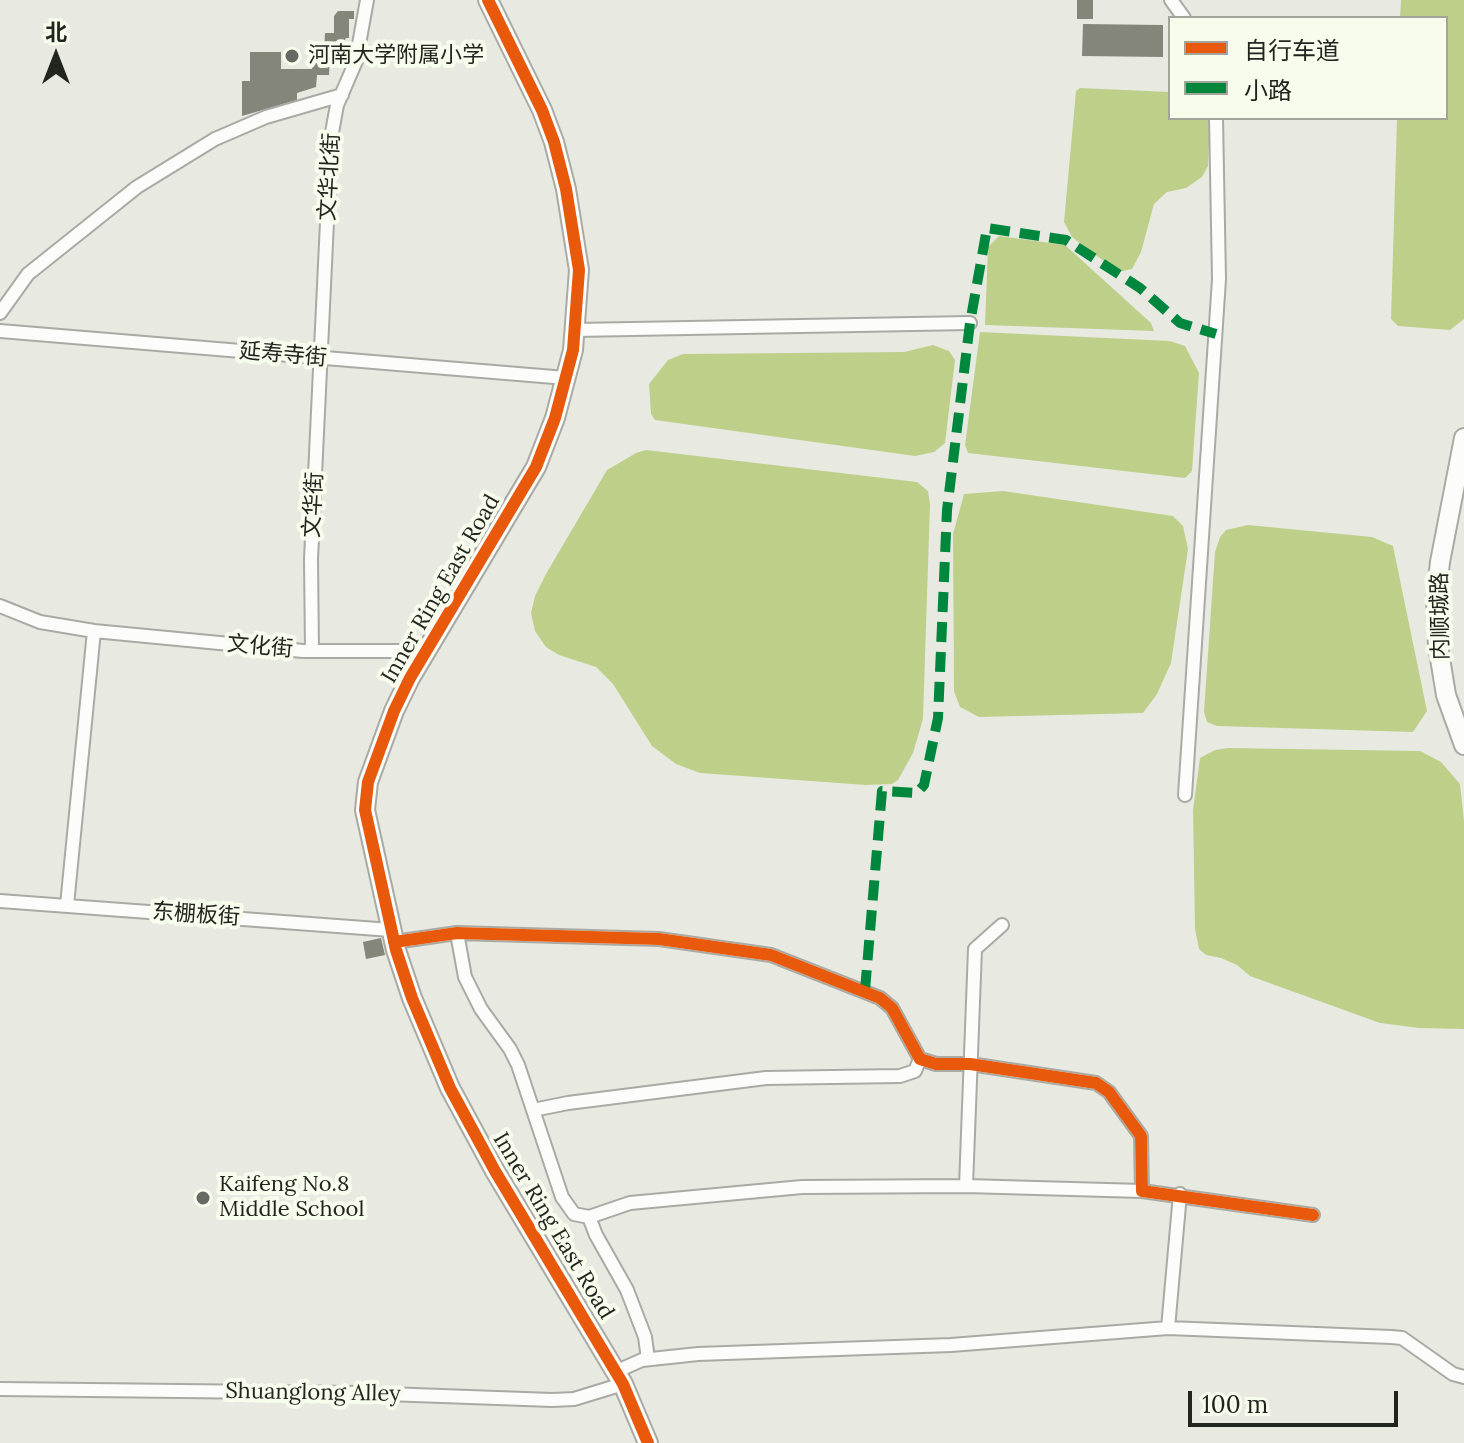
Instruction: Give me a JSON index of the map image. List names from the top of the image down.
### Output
{
  "streets": {
    "street": [
      "文华北街",
      "延寿寺街",
      "文华街",
      "Inner Ring East Road",
      "内顺城路",
      "文化街",
      "东棚板街",
      "Shuanglong Alley"
    ]
  },
  "crossings": [
    ["文华北街", "延寿寺街"],
    ["文华北街", "文华街"],
    ["延寿寺街", "文华街"],
    ["延寿寺街", "Inner Ring East Road"],
    ["文华街", "文化街"],
    ["Inner Ring East Road", "文化街"],
    ["Inner Ring East Road", "东棚板街"],
    ["Inner Ring East Road", "Shuanglong Alley"]
  ],
  "places": ["河南大学附属小学", "Kaifeng No.8 Middle School"],
  "legend": ["自行车道", "小路"],
  "scale_bar": "100 m",
  "north": "top"
}
